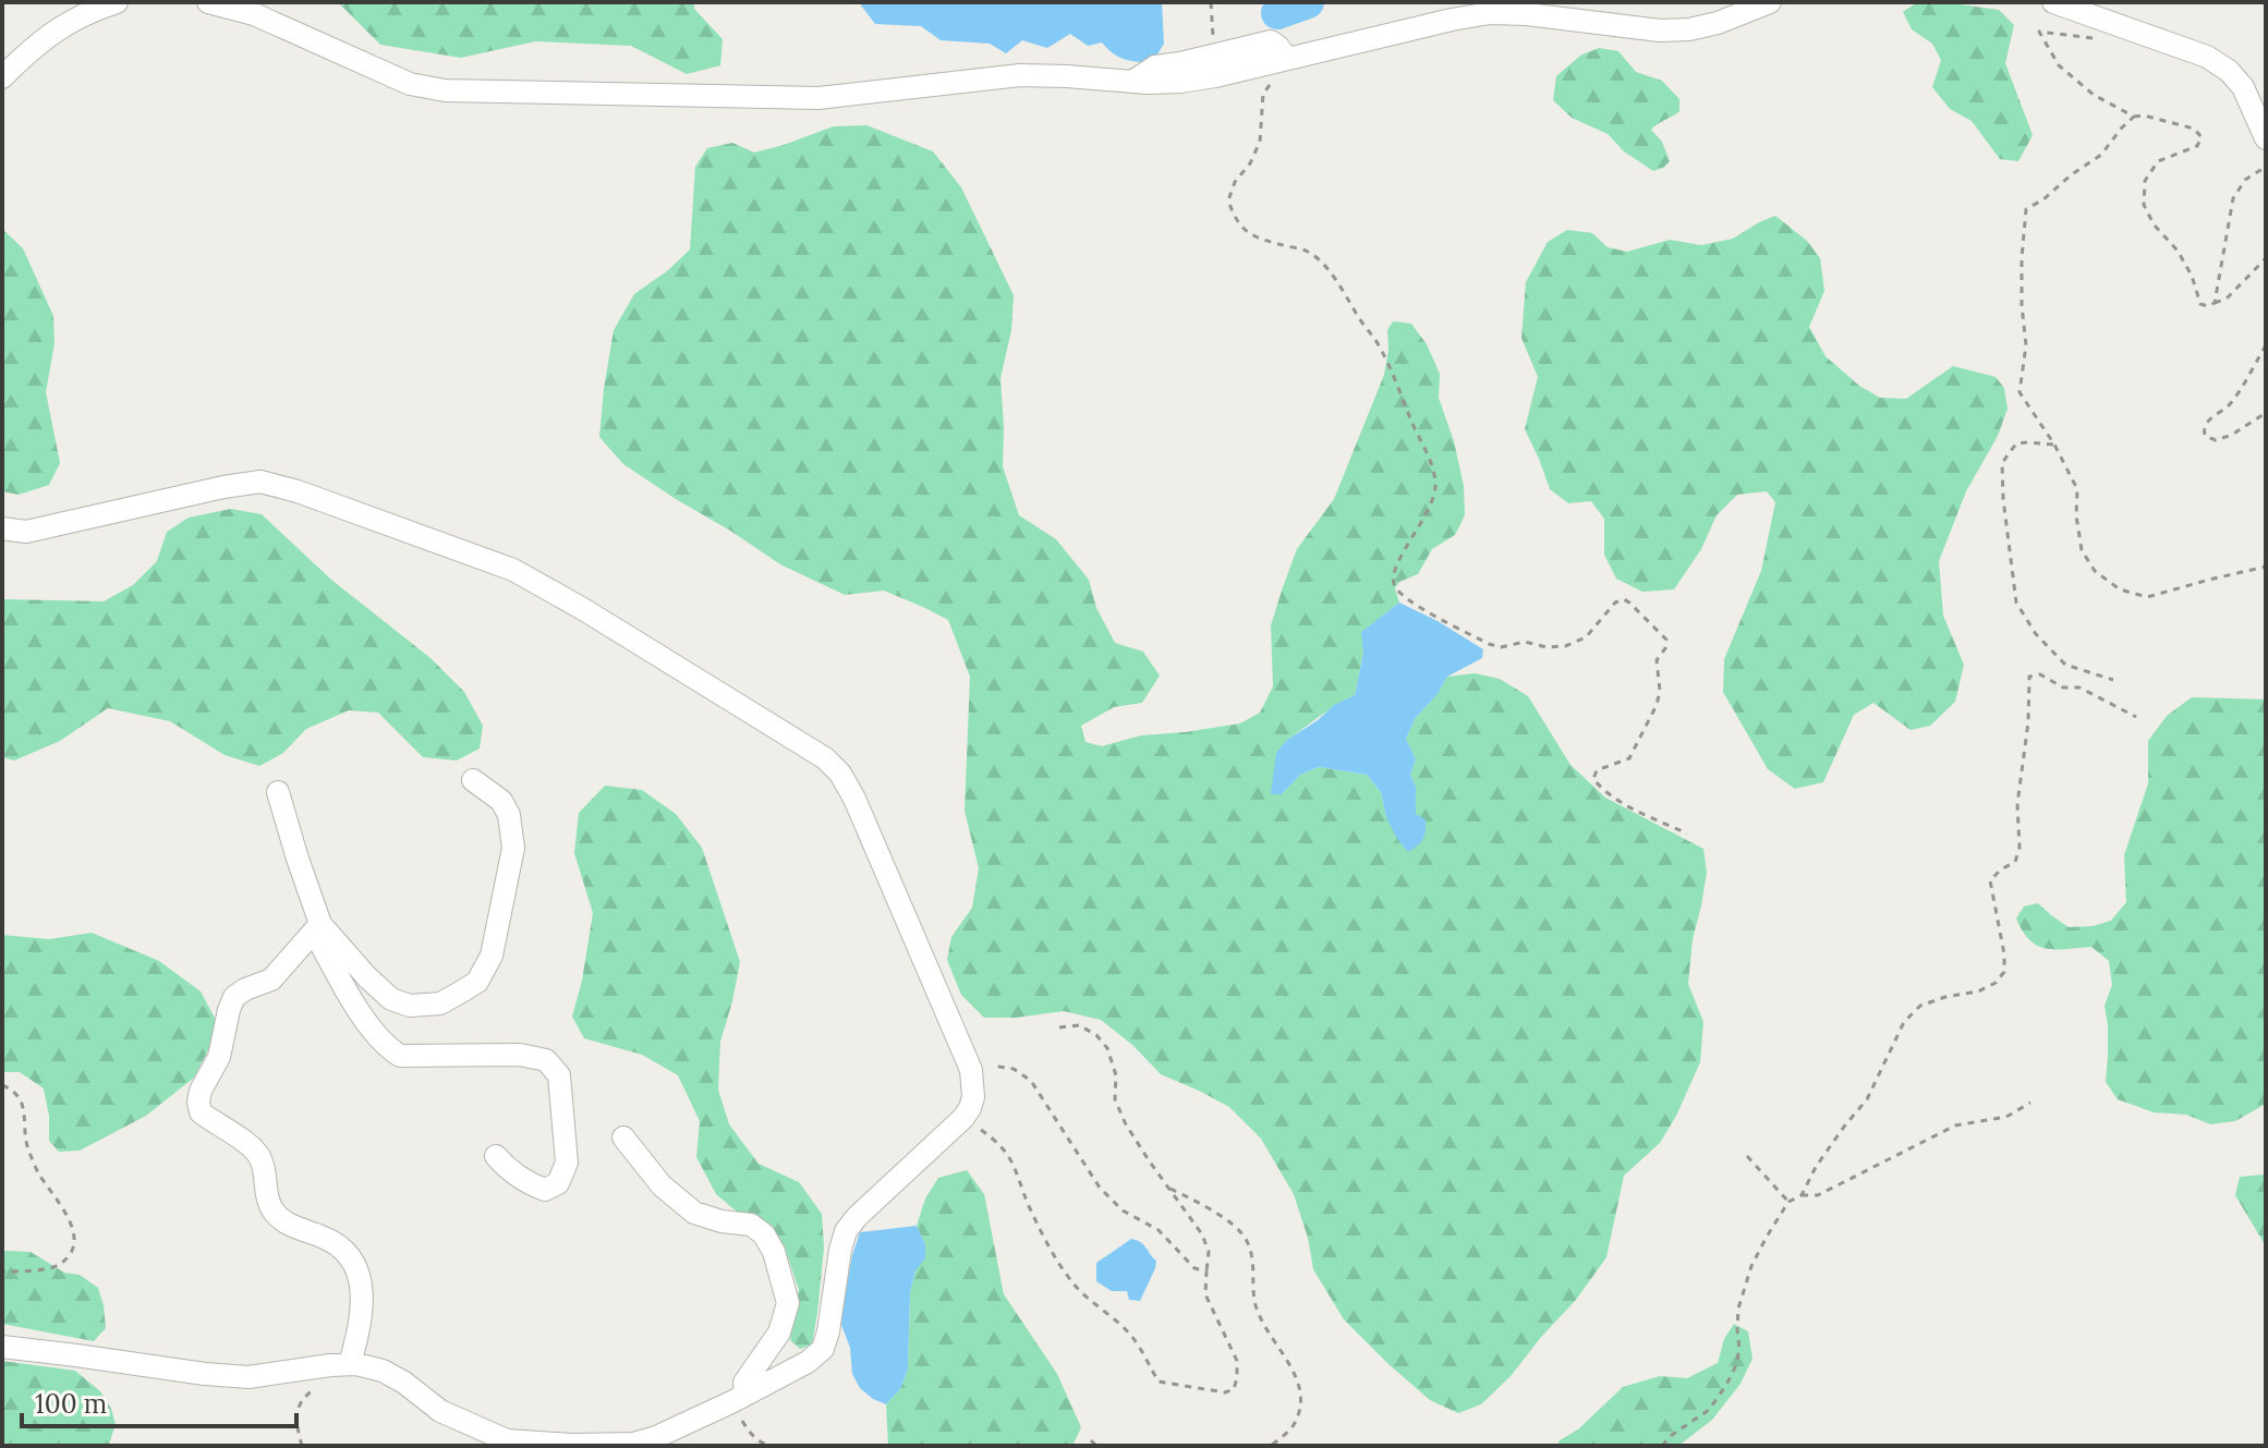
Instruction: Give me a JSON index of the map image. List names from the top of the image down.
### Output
{
  "scale_bar": "100 m"
}
